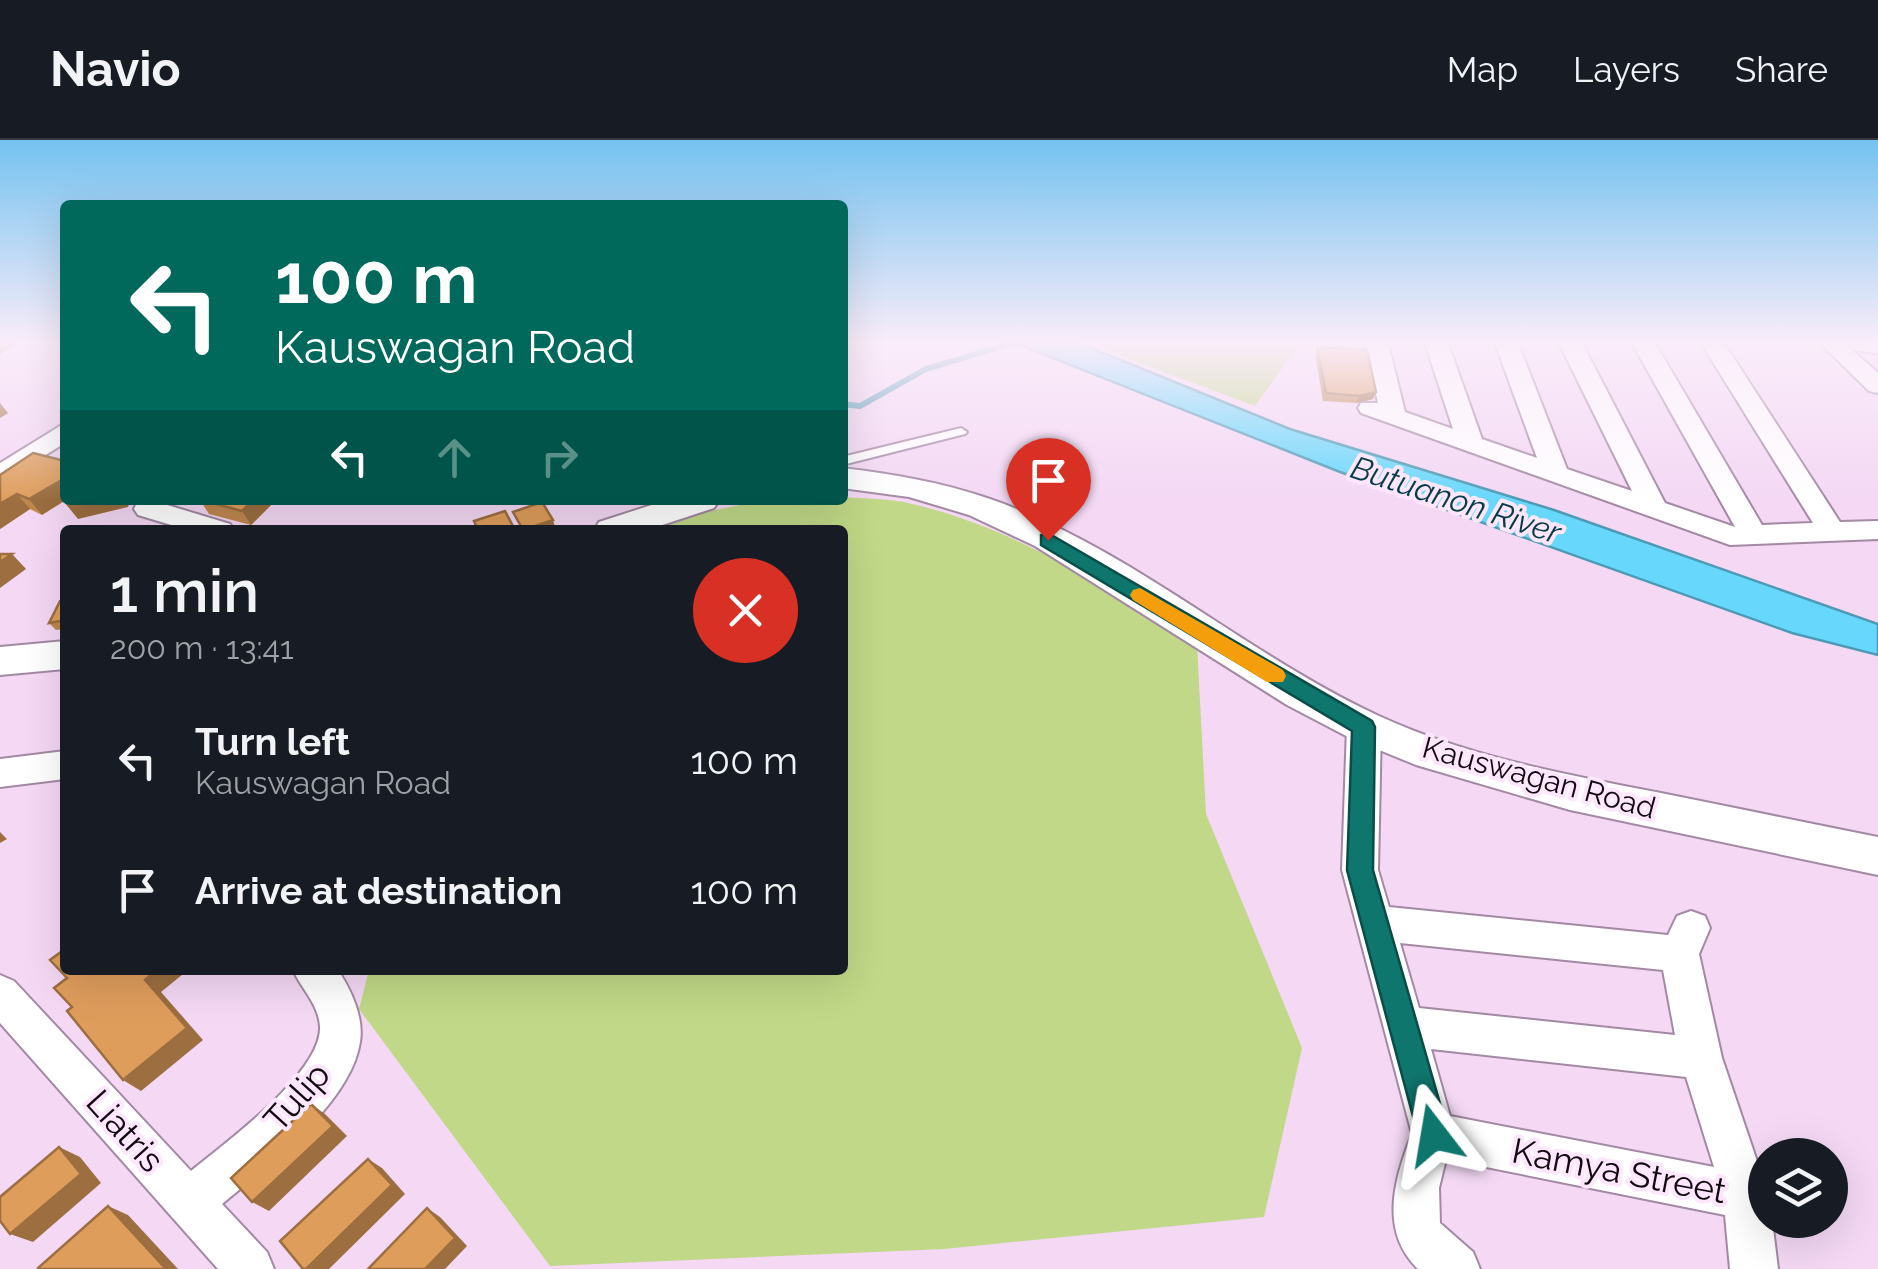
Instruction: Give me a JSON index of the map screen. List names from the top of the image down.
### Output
{
  "streets": {
    "street": [
      "Kauswagan Road",
      "Tulip",
      "Liatris",
      "Kamya Street"
    ]
  },
  "crossings": [
    ["Tulip", "Liatris"]
  ],
  "water": ["Butuanon River"],
  "page": {
    "header": "Navio",
    "nav": ["Map", "Layers", "Share"],
    "turn": ["100 m", "Kauswagan Road"],
    "heading": ["1 min", "200 m · 13:41"],
    "list": [
      {
        "name": "Turn left",
        "note": "Kauswagan Road",
        "value": "100 m"
      },
      {
        "name": "Arrive at destination",
        "value": "100 m"
      }
    ]
  }
}
